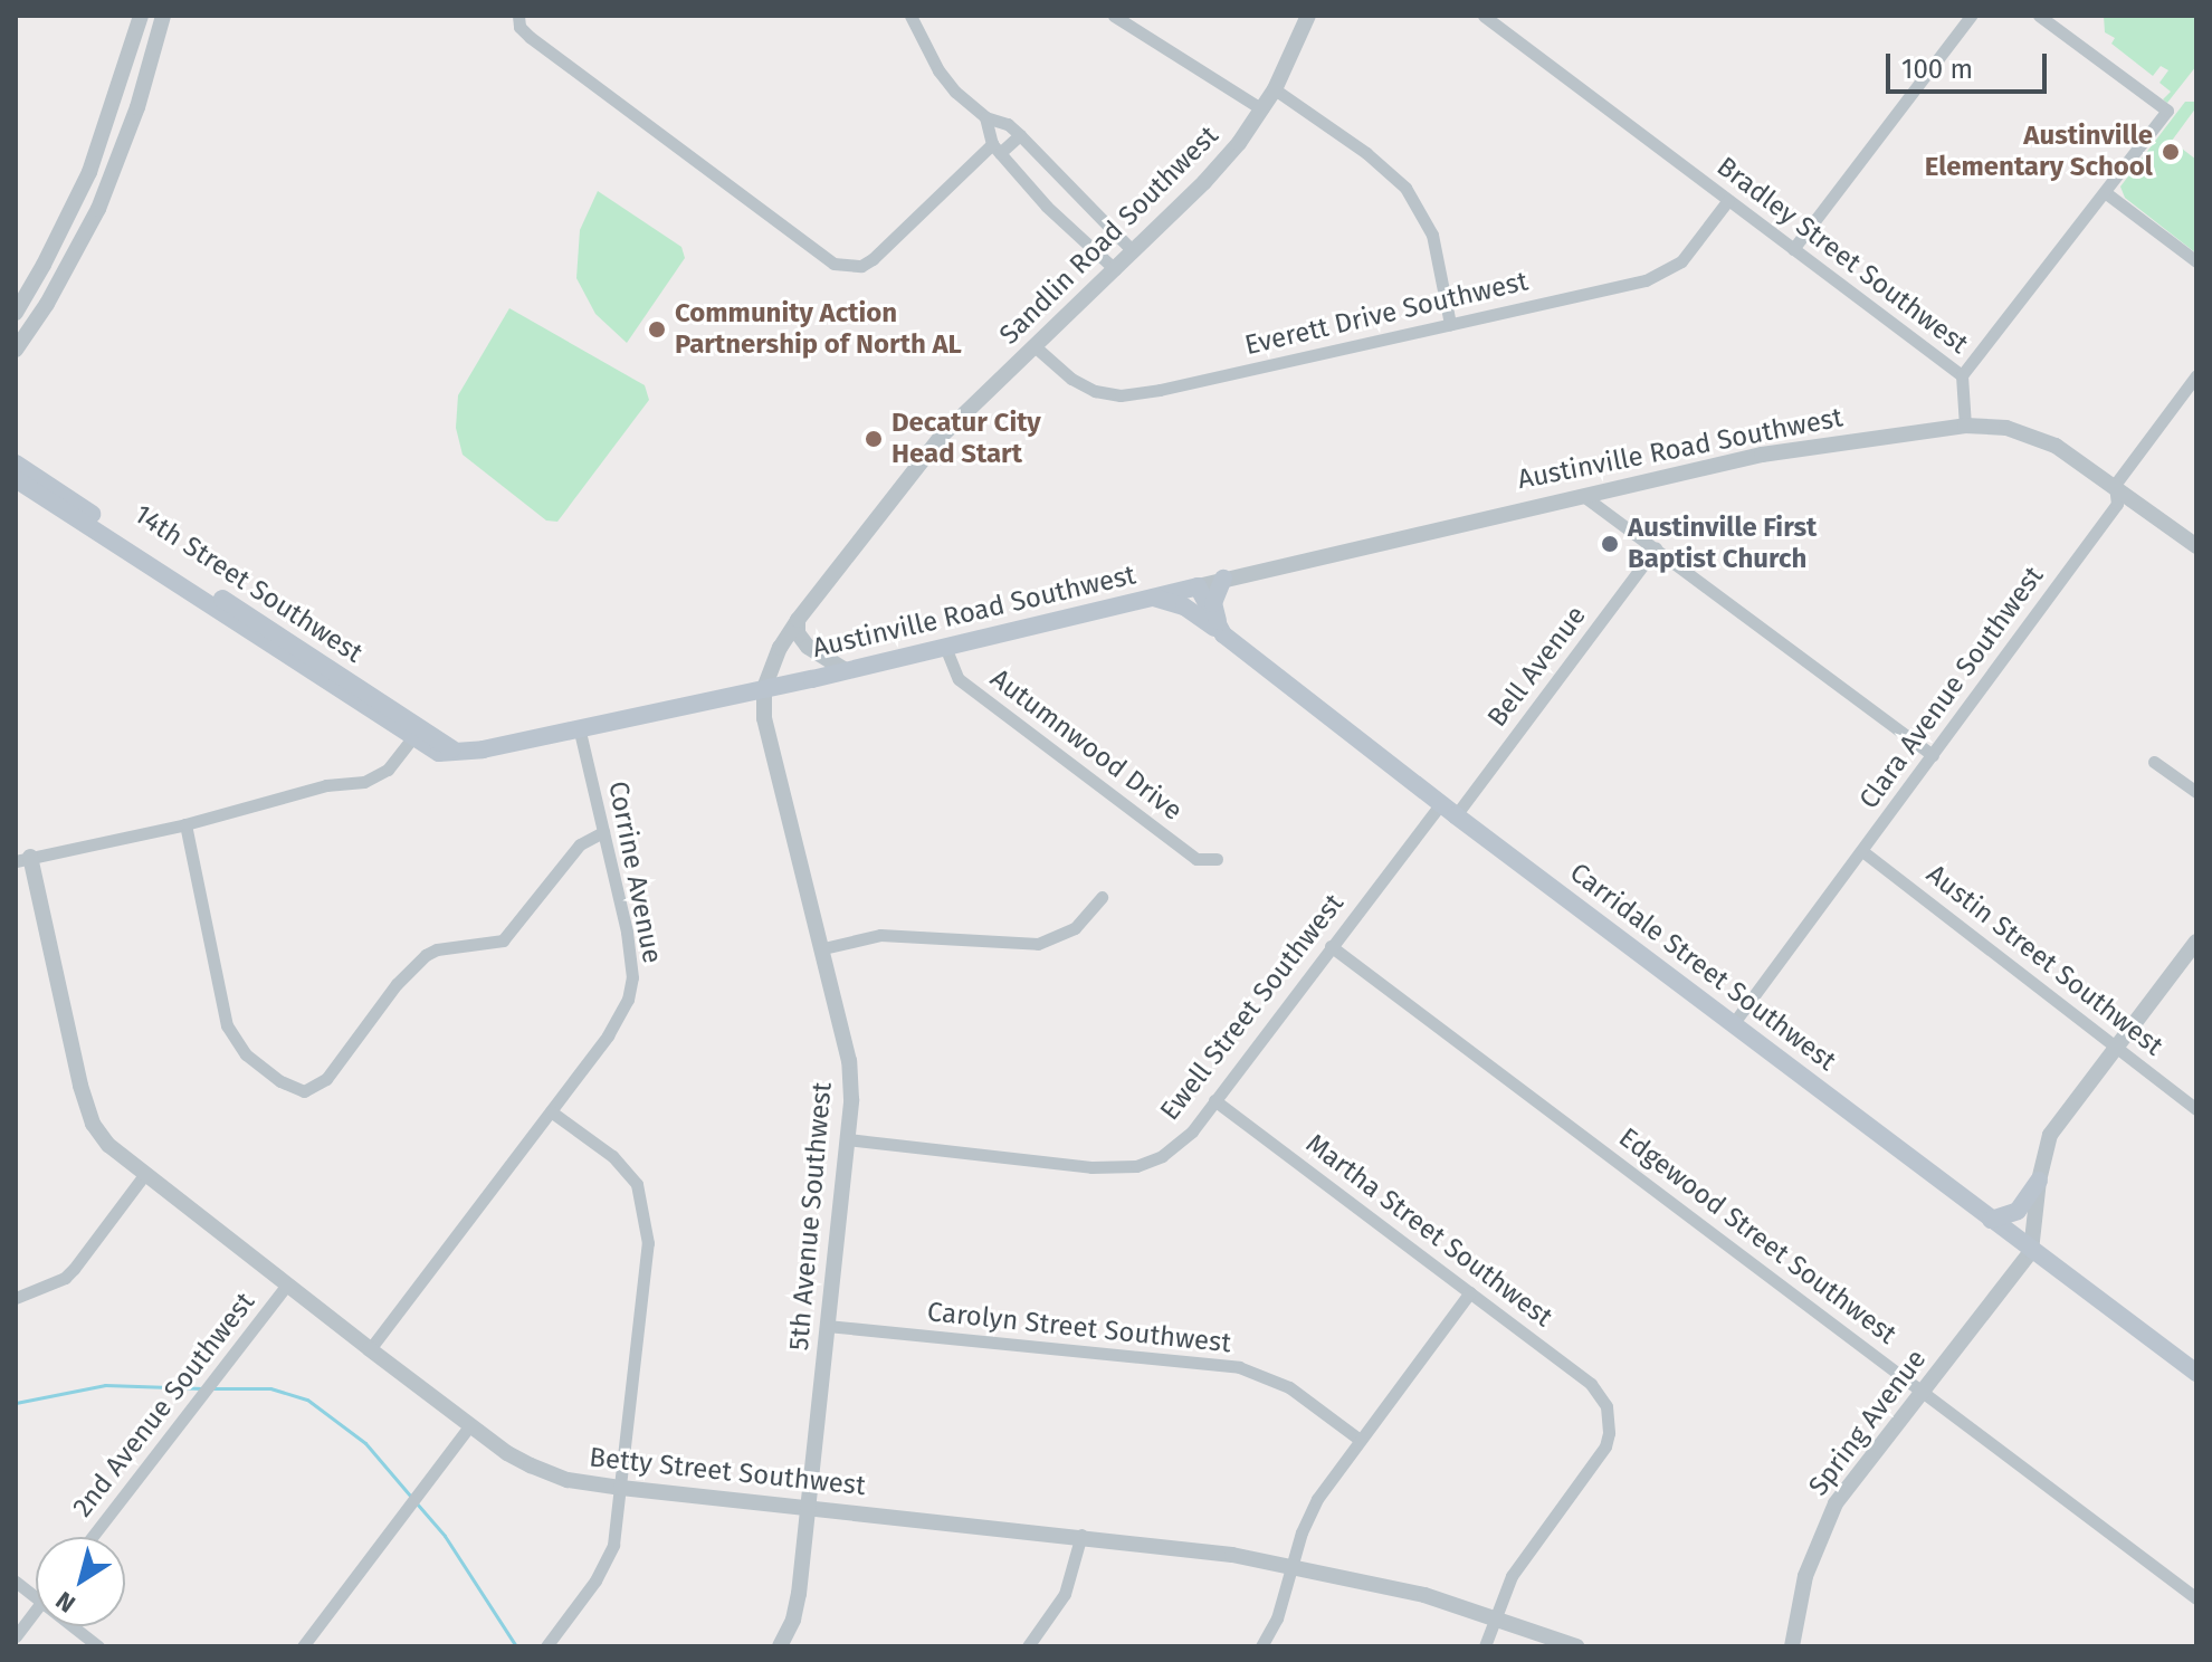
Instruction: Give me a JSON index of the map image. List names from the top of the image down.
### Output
{
  "streets": {
    "main road": ["Austinville Road Southwest", "14th Street Southwest", "Carridale Street Southwest"],
    "street": [
      "Sandlin Road Southwest",
      "Bradley Street Southwest",
      "Everett Drive Southwest",
      "Bell Avenue",
      "Clara Avenue Southwest",
      "Autumnwood Drive",
      "Corrine Avenue",
      "Austin Street Southwest",
      "Ewell Street Southwest",
      "5th Avenue Southwest",
      "Martha Street Southwest",
      "Edgewood Street Southwest",
      "Carolyn Street Southwest",
      "2nd Avenue Southwest",
      "Spring Avenue",
      "Betty Street Southwest"
    ]
  },
  "crossings": [
    ["Sandlin Road Southwest", "Everett Drive Southwest"],
    ["Sandlin Road Southwest", "Austinville Road Southwest"],
    ["Sandlin Road Southwest", "5th Avenue Southwest"],
    ["Bradley Street Southwest", "Everett Drive Southwest"],
    ["Bradley Street Southwest", "Austinville Road Southwest"],
    ["Austinville Road Southwest", "14th Street Southwest"],
    ["Austinville Road Southwest", "Autumnwood Drive"],
    ["Austinville Road Southwest", "Corrine Avenue"],
    ["Austinville Road Southwest", "Carridale Street Southwest"],
    ["Austinville Road Southwest", "5th Avenue Southwest"],
    ["Bell Avenue", "Carridale Street Southwest"],
    ["Bell Avenue", "Ewell Street Southwest"],
    ["Clara Avenue Southwest", "Austin Street Southwest"],
    ["Clara Avenue Southwest", "Carridale Street Southwest"],
    ["Corrine Avenue", "Betty Street Southwest"],
    ["Carridale Street Southwest", "Ewell Street Southwest"],
    ["Carridale Street Southwest", "Spring Avenue"],
    ["Ewell Street Southwest", "5th Avenue Southwest"],
    ["Ewell Street Southwest", "Martha Street Southwest"],
    ["Ewell Street Southwest", "Edgewood Street Southwest"],
    ["5th Avenue Southwest", "Carolyn Street Southwest"],
    ["5th Avenue Southwest", "Betty Street Southwest"],
    ["Martha Street Southwest", "Betty Street Southwest"],
    ["Edgewood Street Southwest", "Spring Avenue"],
    ["2nd Avenue Southwest", "Betty Street Southwest"]
  ],
  "places": [
    "Austinville Elementary School",
    "Community Action Partnership of North AL",
    "Decatur City Head Start",
    "Austinville First Baptist Church"
  ],
  "scale_bar": "100 m",
  "north": "bottom left"
}
